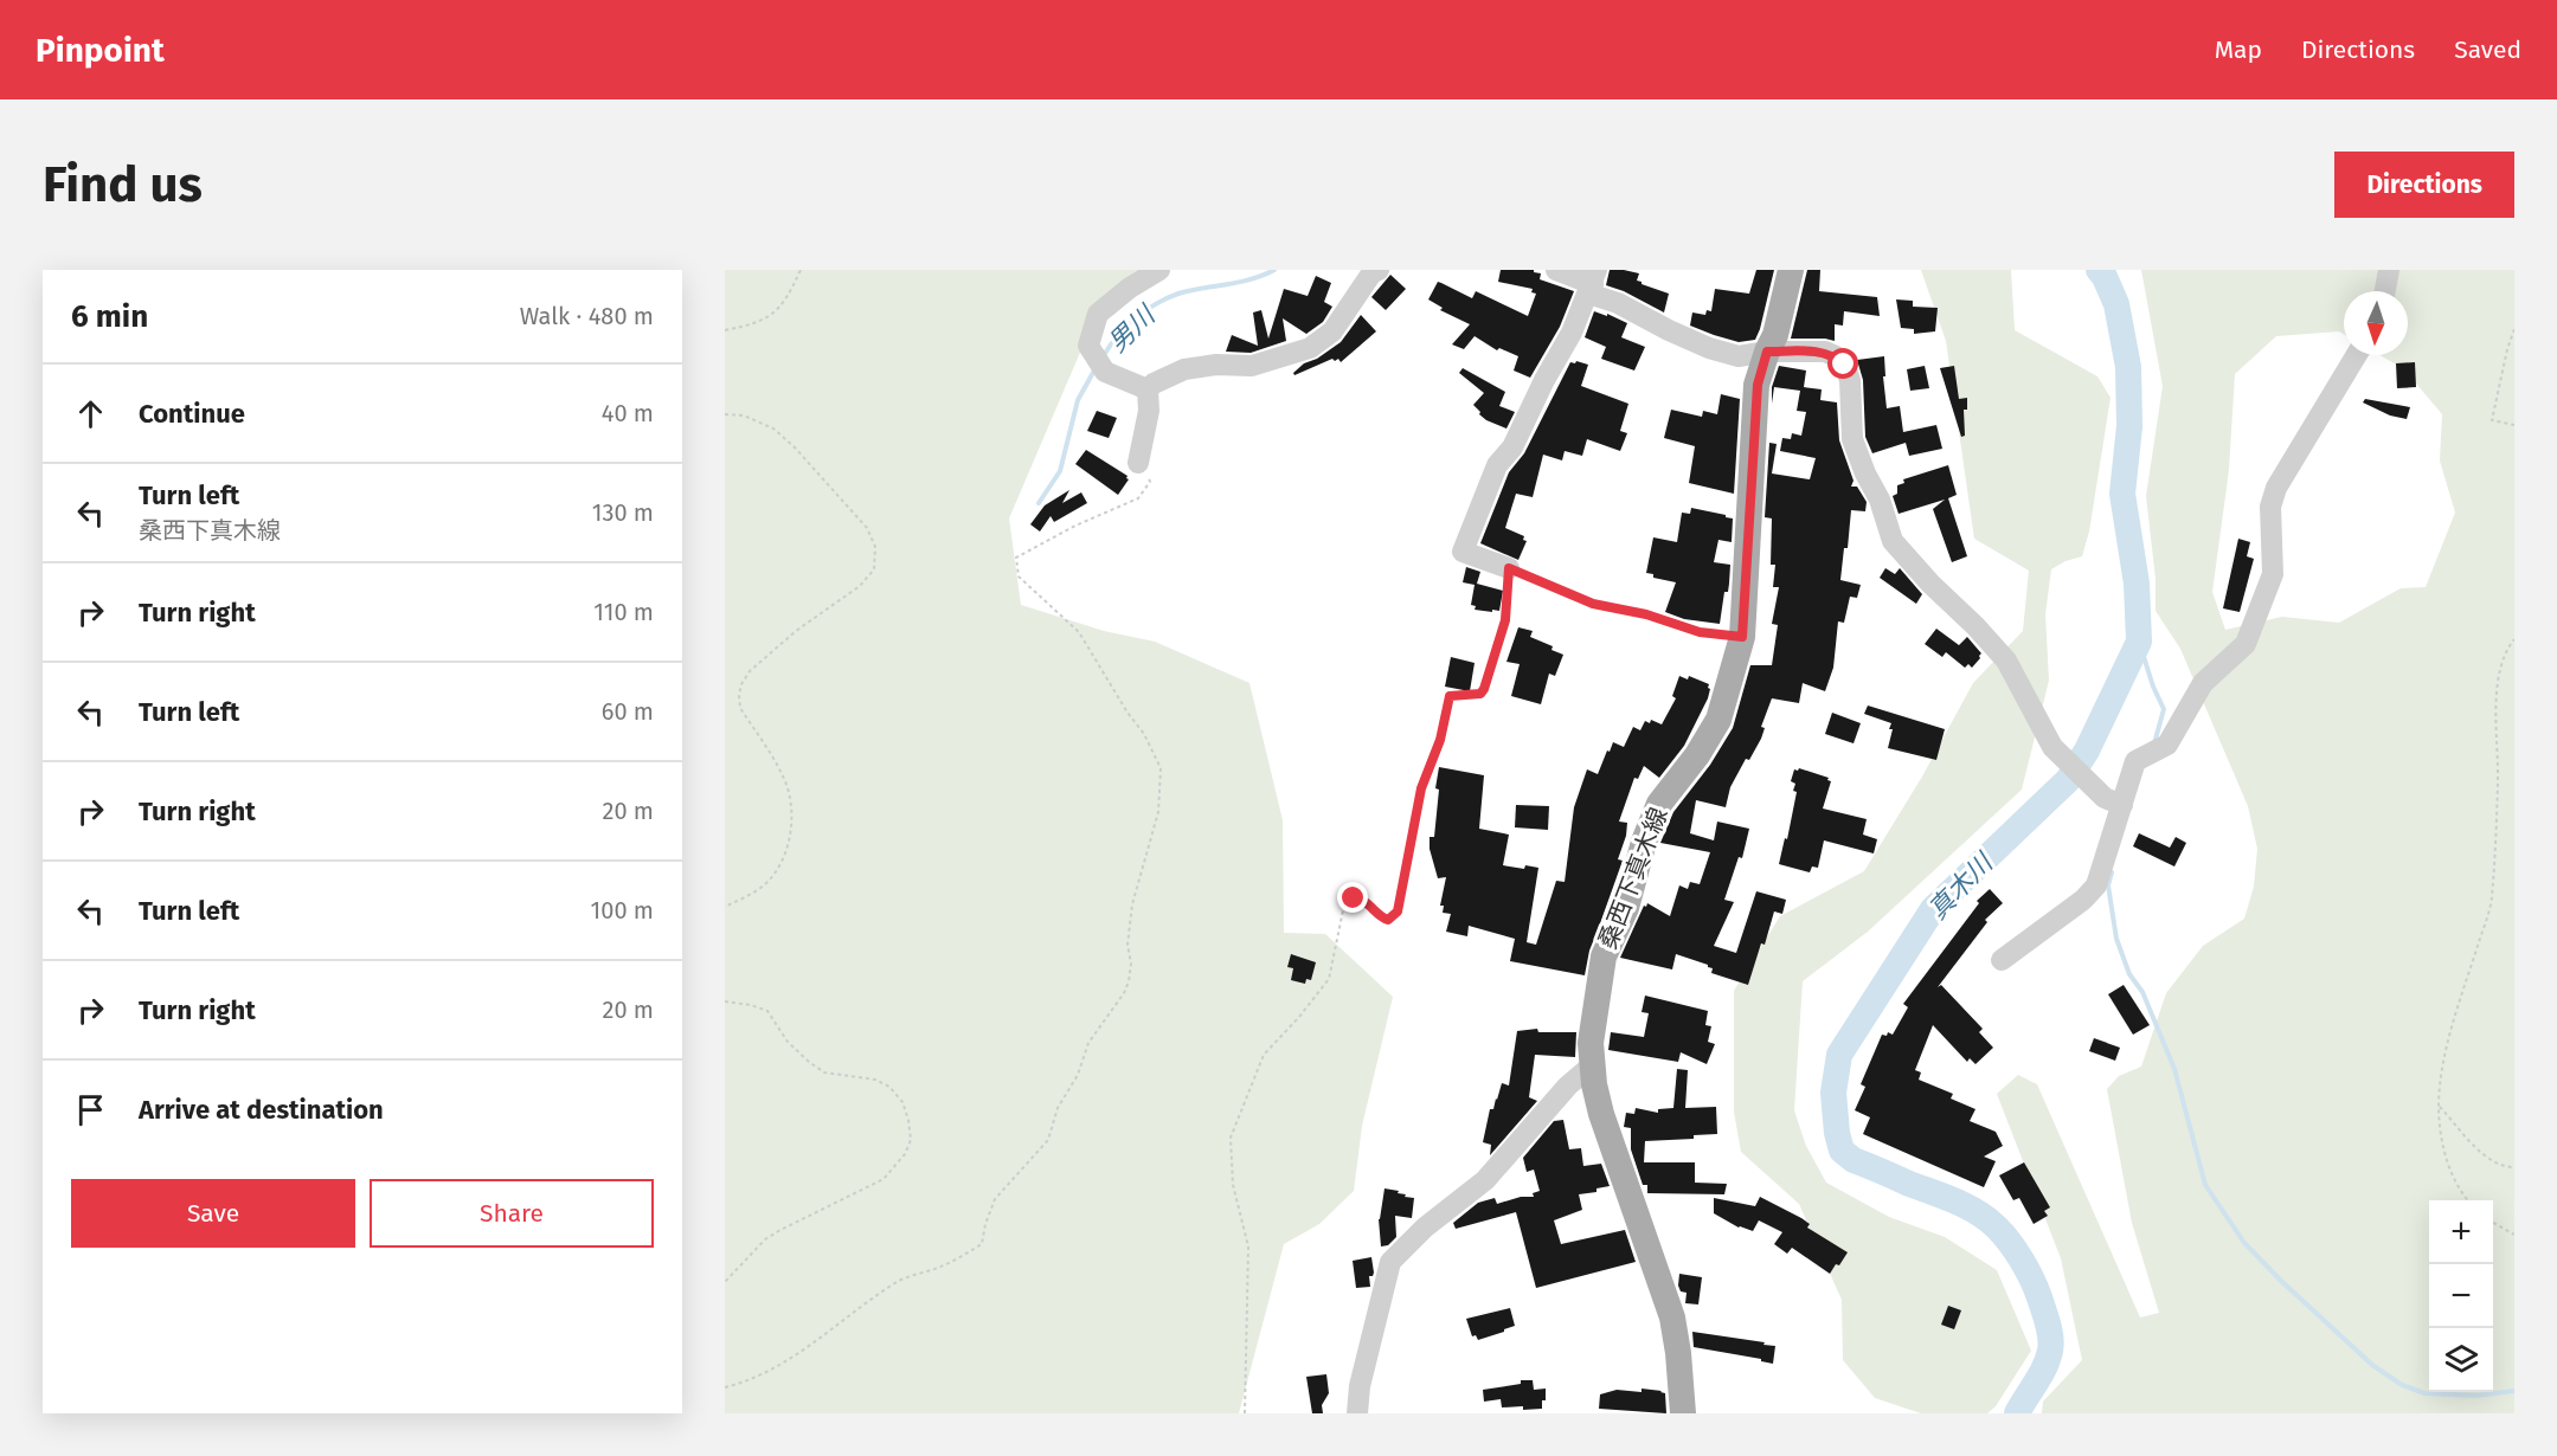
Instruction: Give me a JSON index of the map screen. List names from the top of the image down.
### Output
{
  "streets": {
    "main road": ["桑西下真木線"]
  },
  "water": ["男川", "真木川"],
  "north": "bottom",
  "page": {
    "header": "Pinpoint",
    "nav": ["Map", "Directions", "Saved"],
    "buttons": [
      "Directions",
      ["Save", "Share"]
    ],
    "title": "Find us",
    "heading": ["6 min", "Walk · 480 m"],
    "list": [
      ["Continue", "40 m"],
      ["Turn left", "桑西下真木線", "130 m"],
      ["Turn right", "110 m"],
      ["Turn left", "60 m"],
      ["Turn right", "20 m"],
      ["Turn left", "100 m"],
      ["Turn right", "20 m"],
      "Arrive at destination"
    ],
    "map_buttons": ["+", "−"]
  }
}
